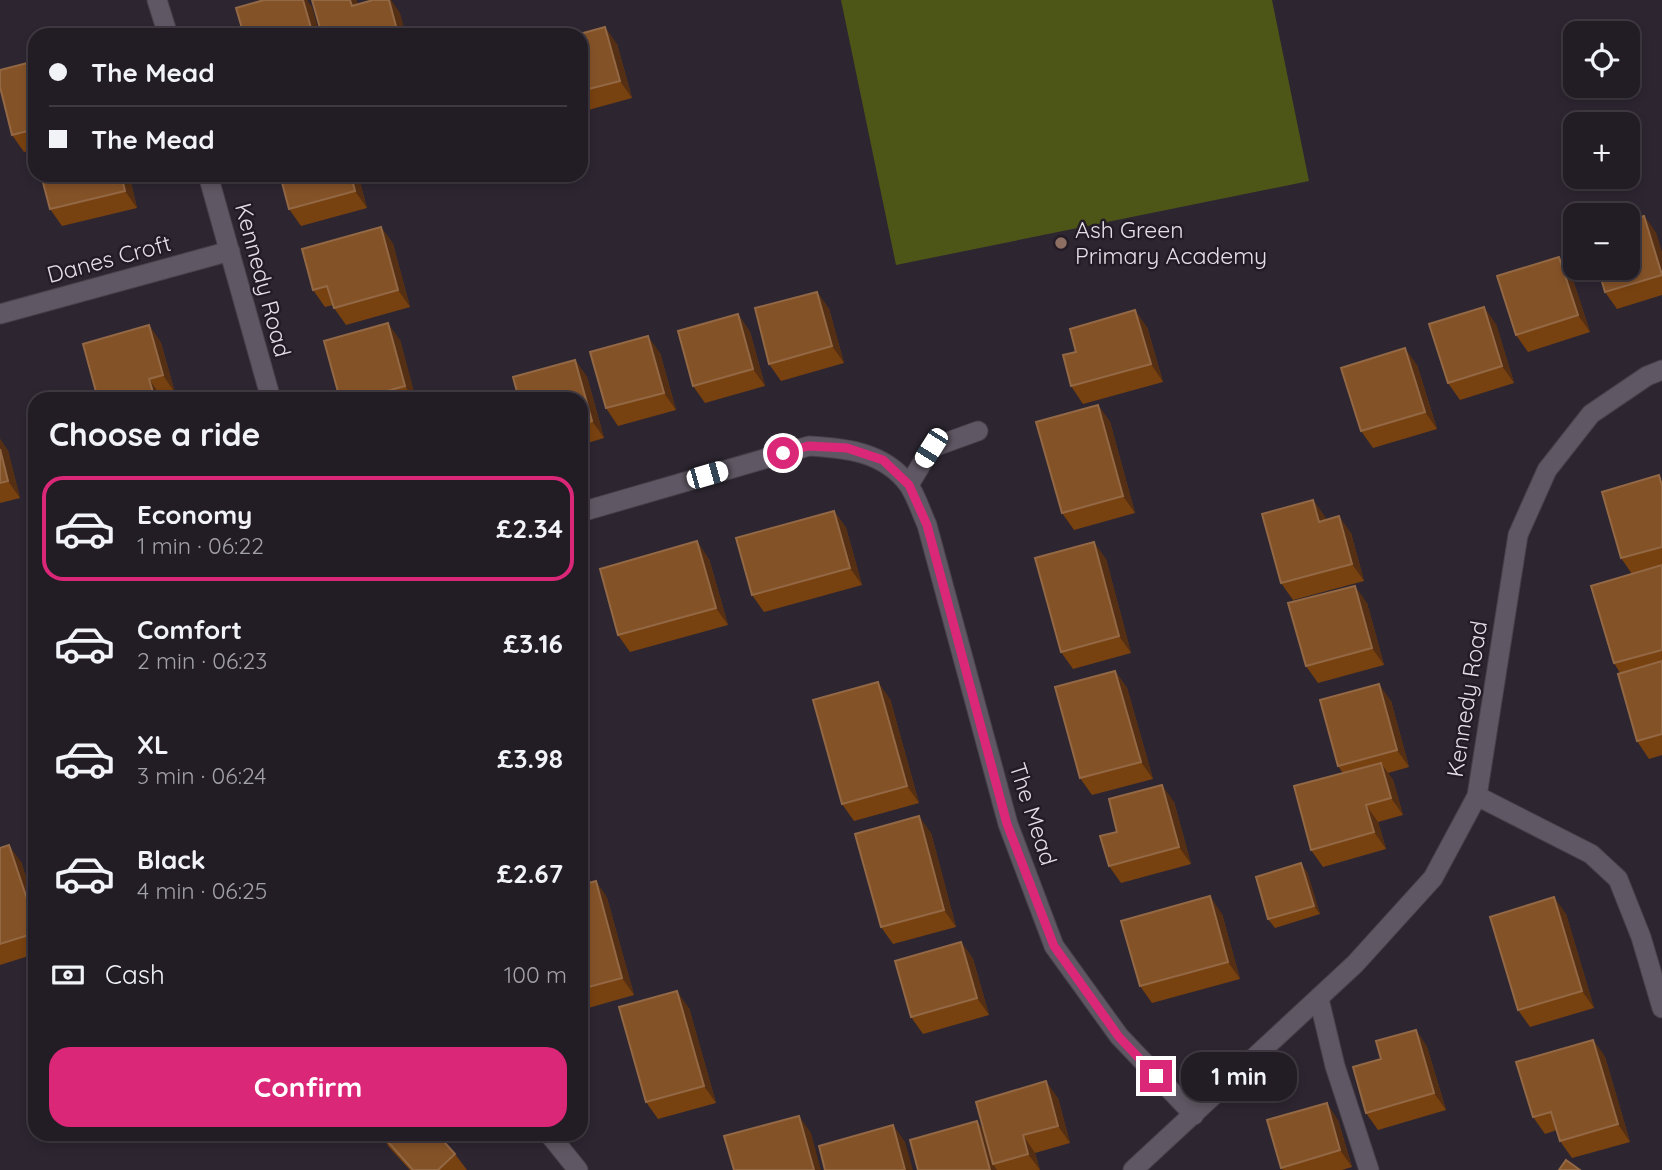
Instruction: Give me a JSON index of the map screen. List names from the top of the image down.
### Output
{
  "streets": {
    "street": ["Danes Croft", "Kennedy Road", "The Mead"]
  },
  "crossings": [
    ["Danes Croft", "Kennedy Road"],
    ["Kennedy Road", "The Mead"]
  ],
  "places": ["Ash Green Primary Academy"],
  "page": {
    "map_buttons": ["+", "−"],
    "banner": ["The Mead", "The Mead"],
    "heading": "Choose a ride",
    "list": [
      {
        "name": "Economy",
        "note": "1 min · 06:22",
        "value": "£2.34"
      },
      {
        "name": "Comfort",
        "note": "2 min · 06:23",
        "value": "£3.16"
      },
      {
        "name": "XL",
        "note": "3 min · 06:24",
        "value": "£3.98"
      },
      {
        "name": "Black",
        "note": "4 min · 06:25",
        "value": "£2.67"
      }
    ],
    "pay": ["Cash", "100 m"],
    "buttons": "Confirm",
    "bubble": "1 min"
  }
}
